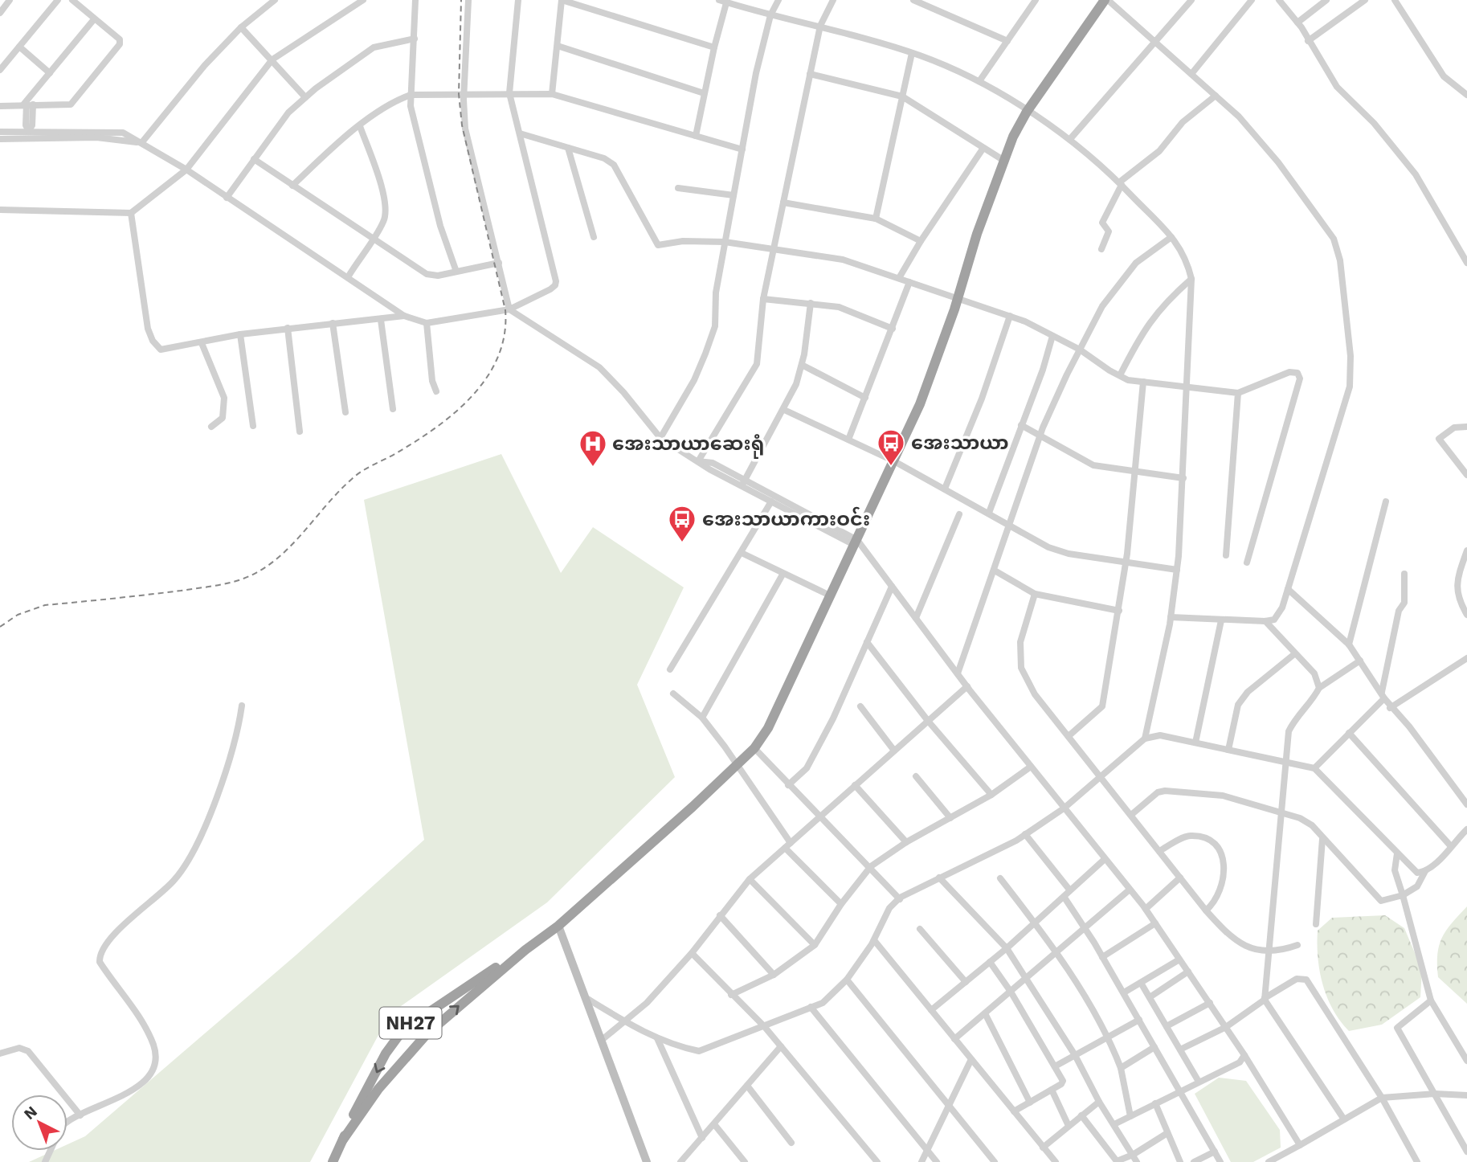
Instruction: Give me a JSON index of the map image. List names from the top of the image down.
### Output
{
  "streets": {
    "highway": ["NH27"]
  },
  "places": {
    "bus stop": ["အေးသာယာ", "အေးသာယာကားဝင်း"],
    "hospital": ["အေးသာယာဆေးရုံ"]
  },
  "north": "top left"
}
